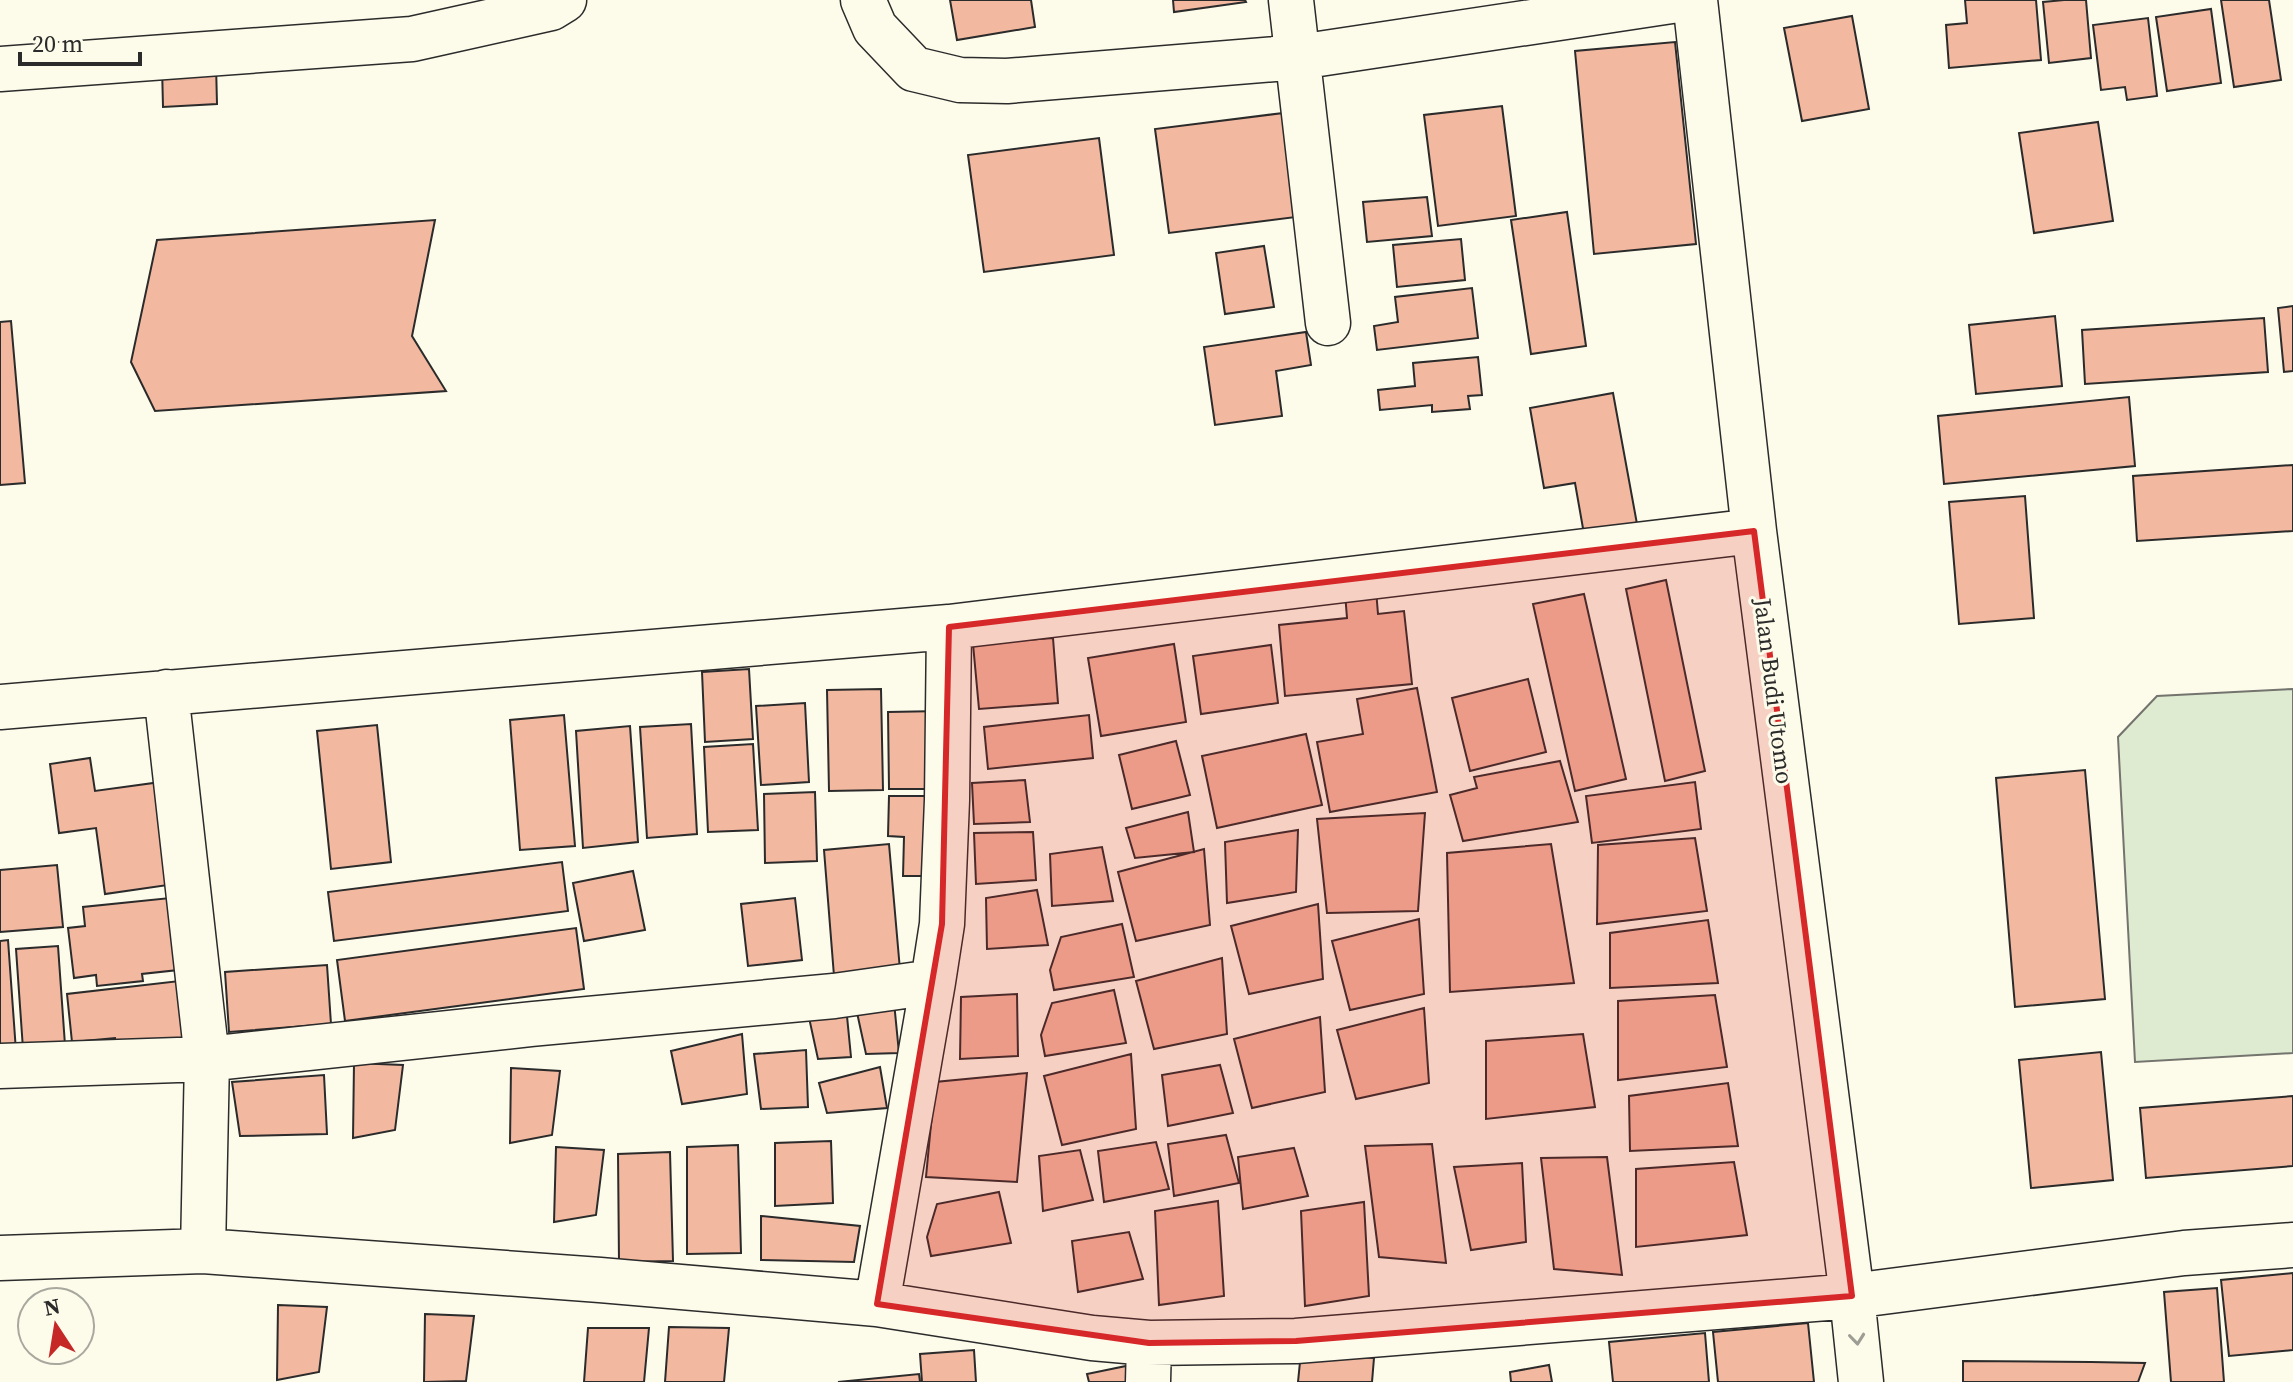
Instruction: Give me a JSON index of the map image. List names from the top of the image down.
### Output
{
  "streets": {
    "street": ["Jalan Budi Utomo"]
  },
  "scale_bar": "20 m",
  "north": "top"
}
